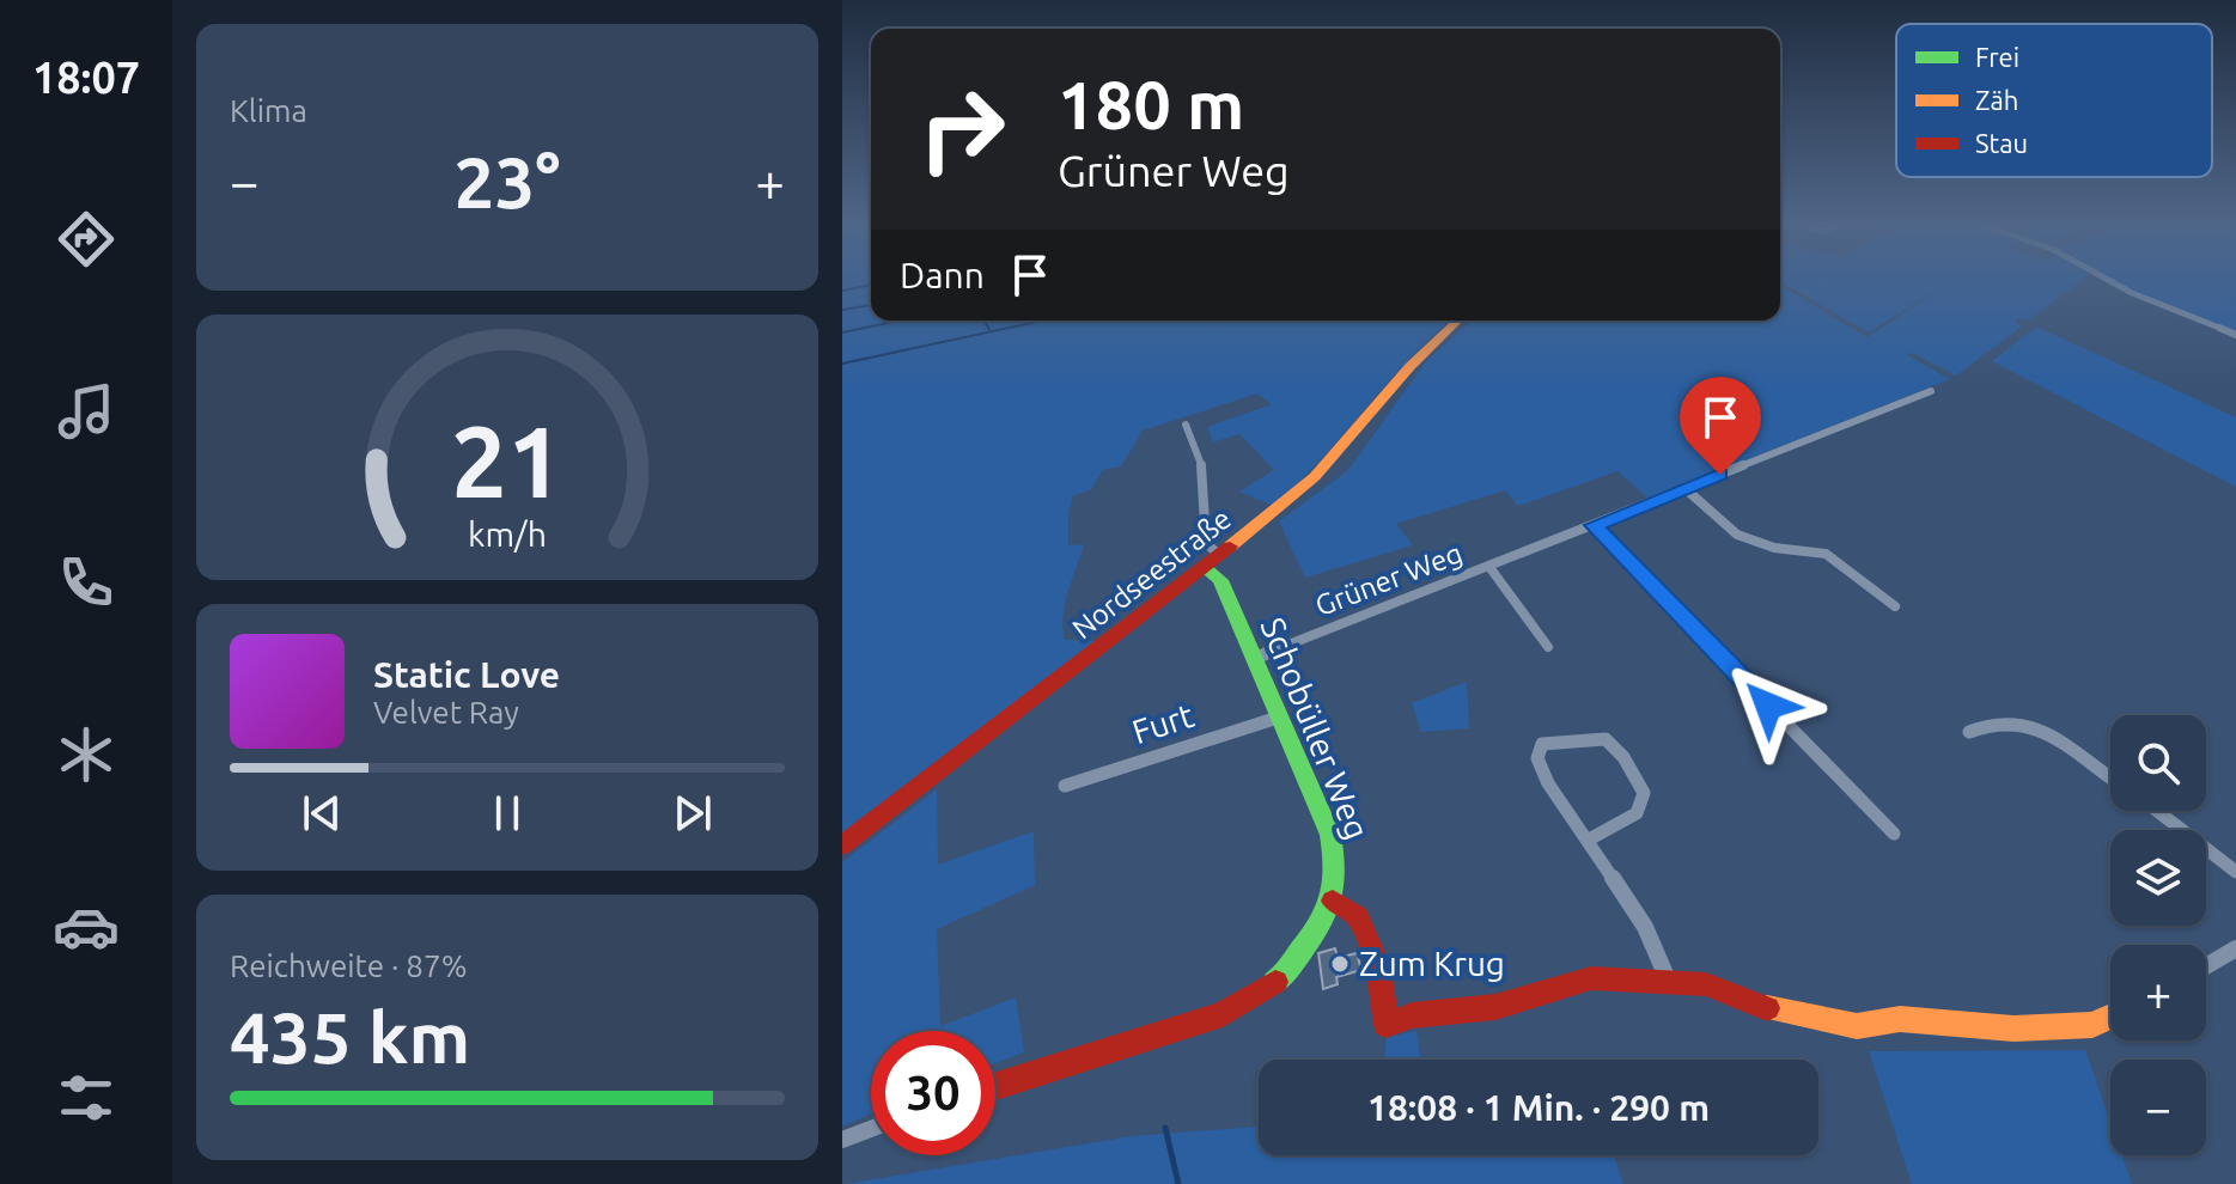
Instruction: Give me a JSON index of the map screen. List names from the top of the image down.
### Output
{
  "streets": {
    "street": [
      "Nordseestraße",
      "Grüner Weg",
      "Furt",
      "Schobüller Weg"
    ]
  },
  "crossings": [
    ["Nordseestraße", "Schobüller Weg"],
    ["Grüner Weg", "Schobüller Weg"],
    ["Furt", "Schobüller Weg"]
  ],
  "places": ["Zum Krug"],
  "legend": ["Frei", "Zäh", "Stau"],
  "page": {
    "tabs": "18:07",
    "tile": [
      "Klima",
      ["Reichweite · 87%", "435 km"]
    ],
    "turn": ["180 m", "Grüner Weg"],
    "heat": ["−", "23°", "+"],
    "then": "Dann",
    "song": ["Static Love", "Velvet Ray"],
    "map_buttons": ["+", "−"],
    "limit": "30",
    "trip": "18:08 · 1 Min. · 290 m",
    "gauge": ["21", "km/h"]
  }
}
